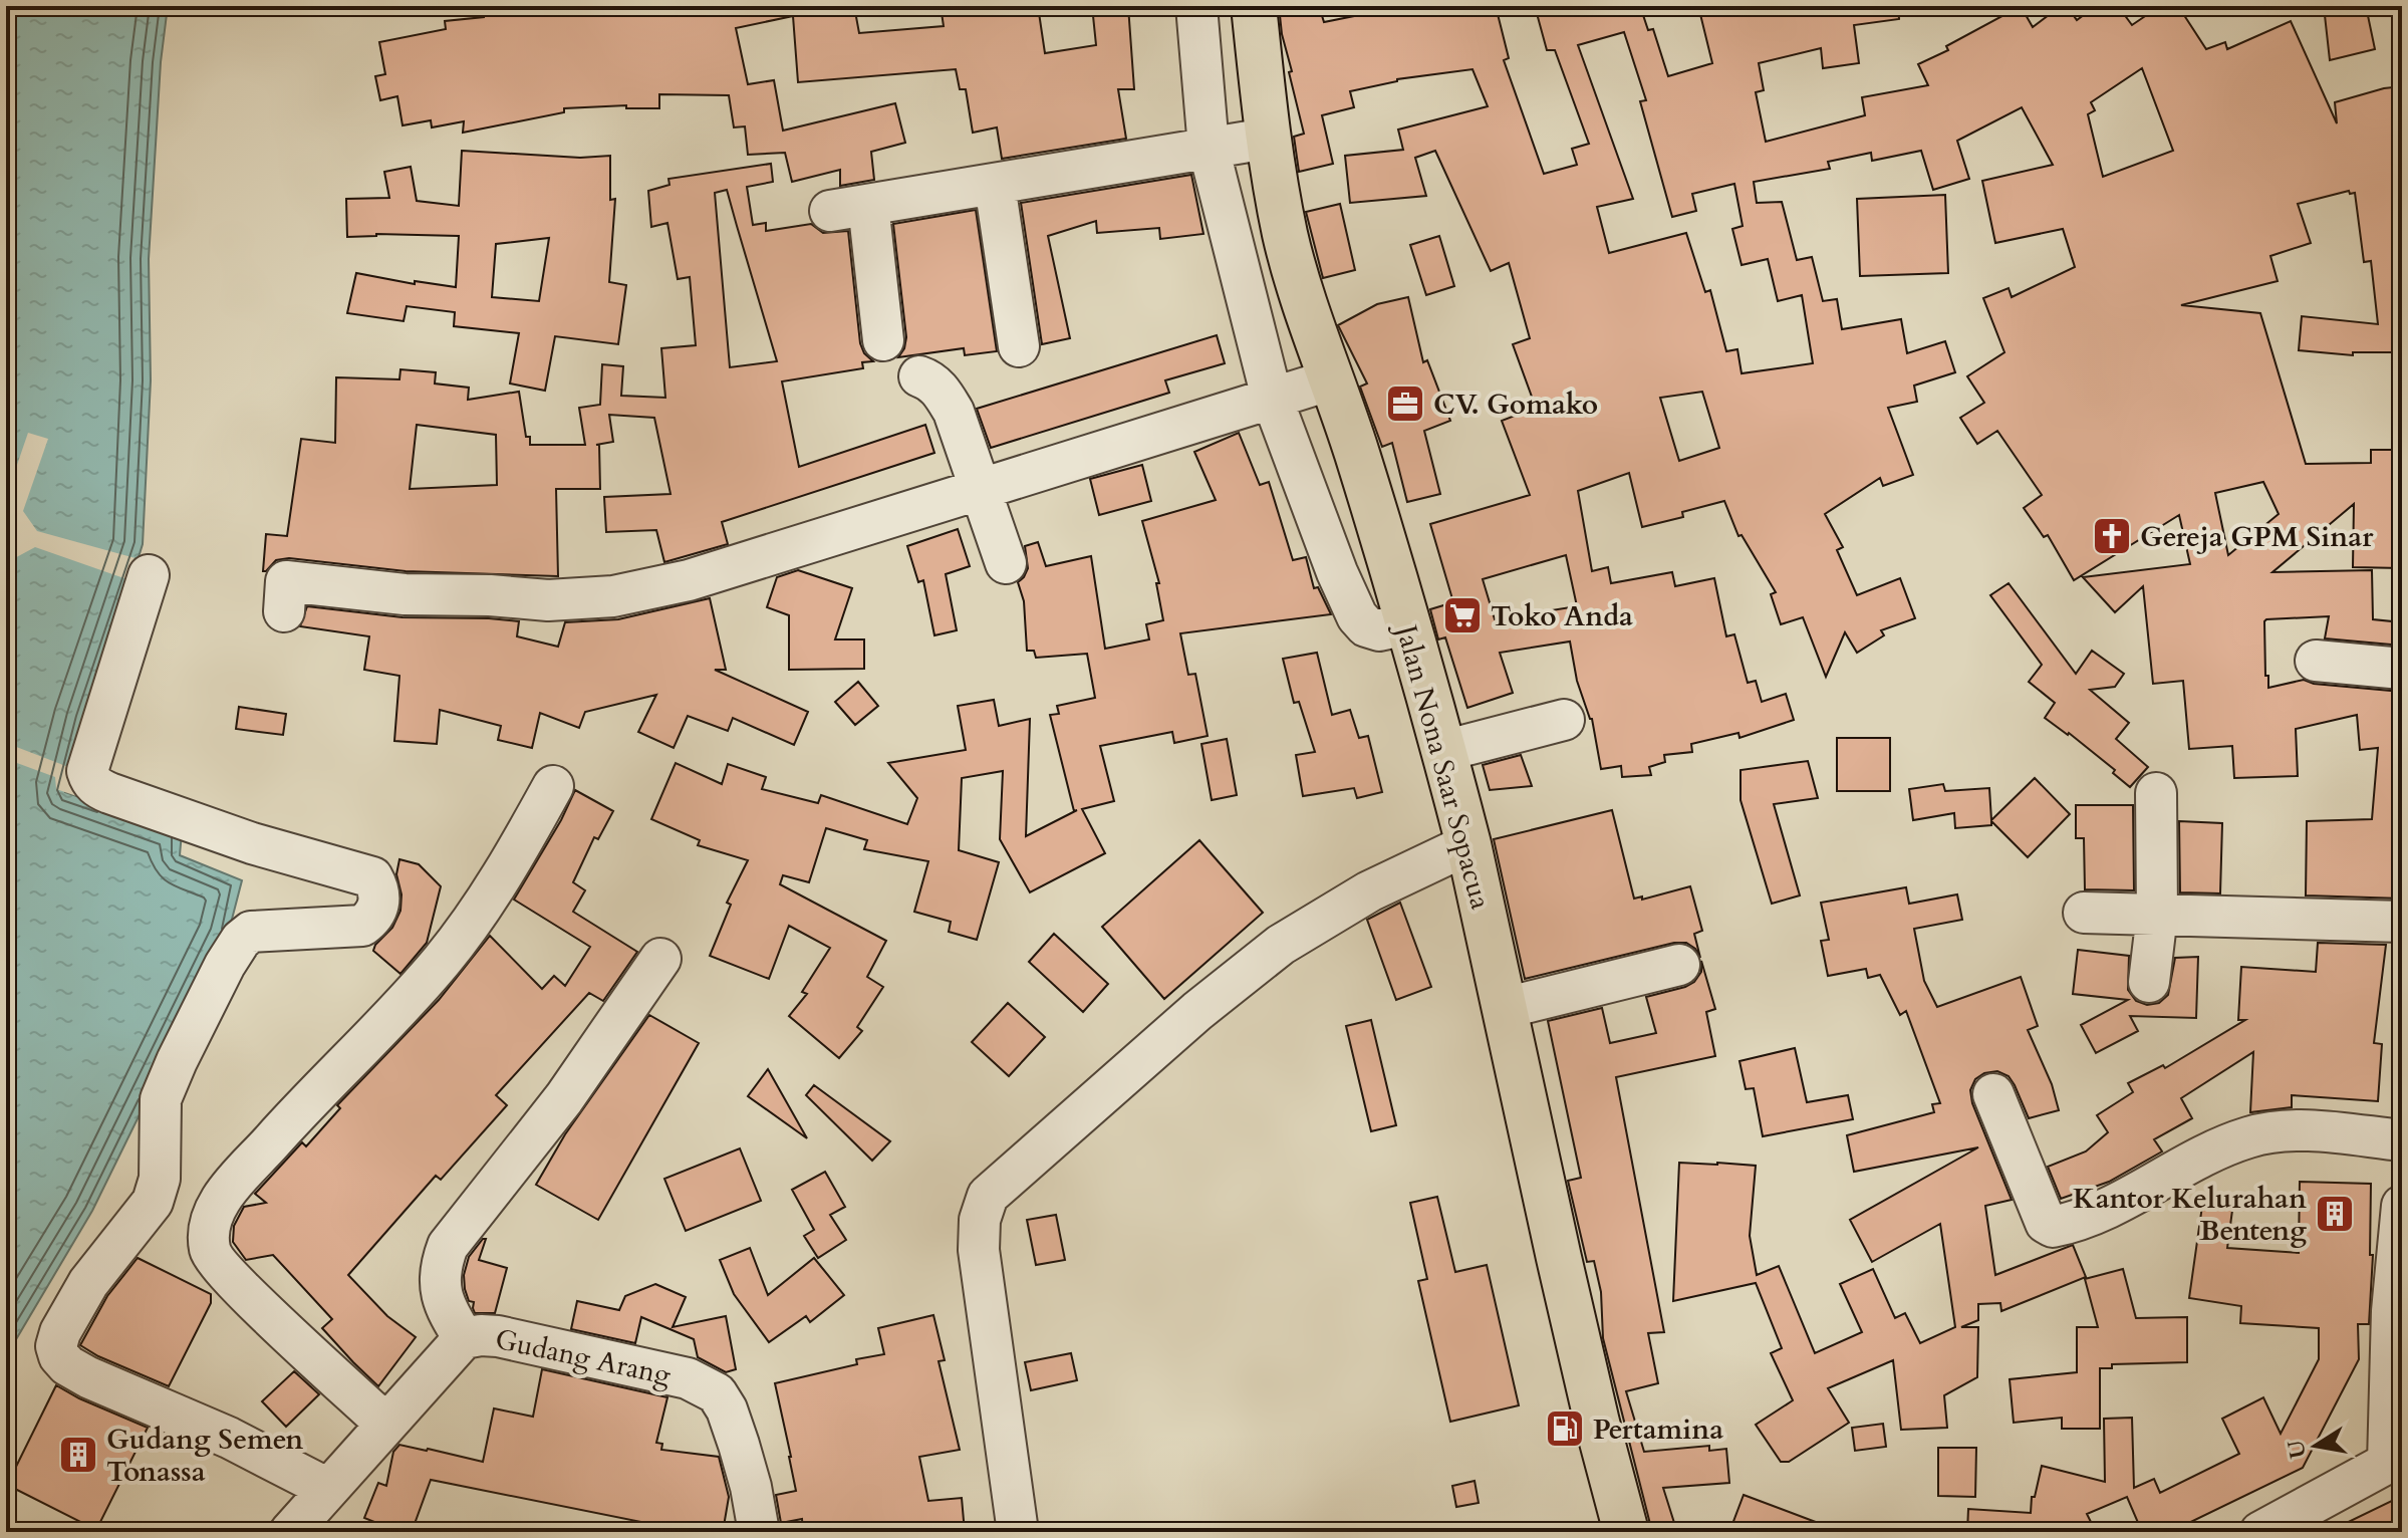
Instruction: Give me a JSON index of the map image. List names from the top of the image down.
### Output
{
  "streets": {
    "main road": ["Jalan Nona Saar Sopacua"],
    "street": ["Gudang Arang"]
  },
  "places": {
    "office": ["CV. Gomako"],
    "church": ["Gereja GPM Sinar"],
    "supermarket": ["Toko Anda"],
    "building": ["Kantor Kelurahan Benteng", "Gudang Semen Tonassa"],
    "fuel station": ["Pertamina"]
  },
  "north": "left"
}
